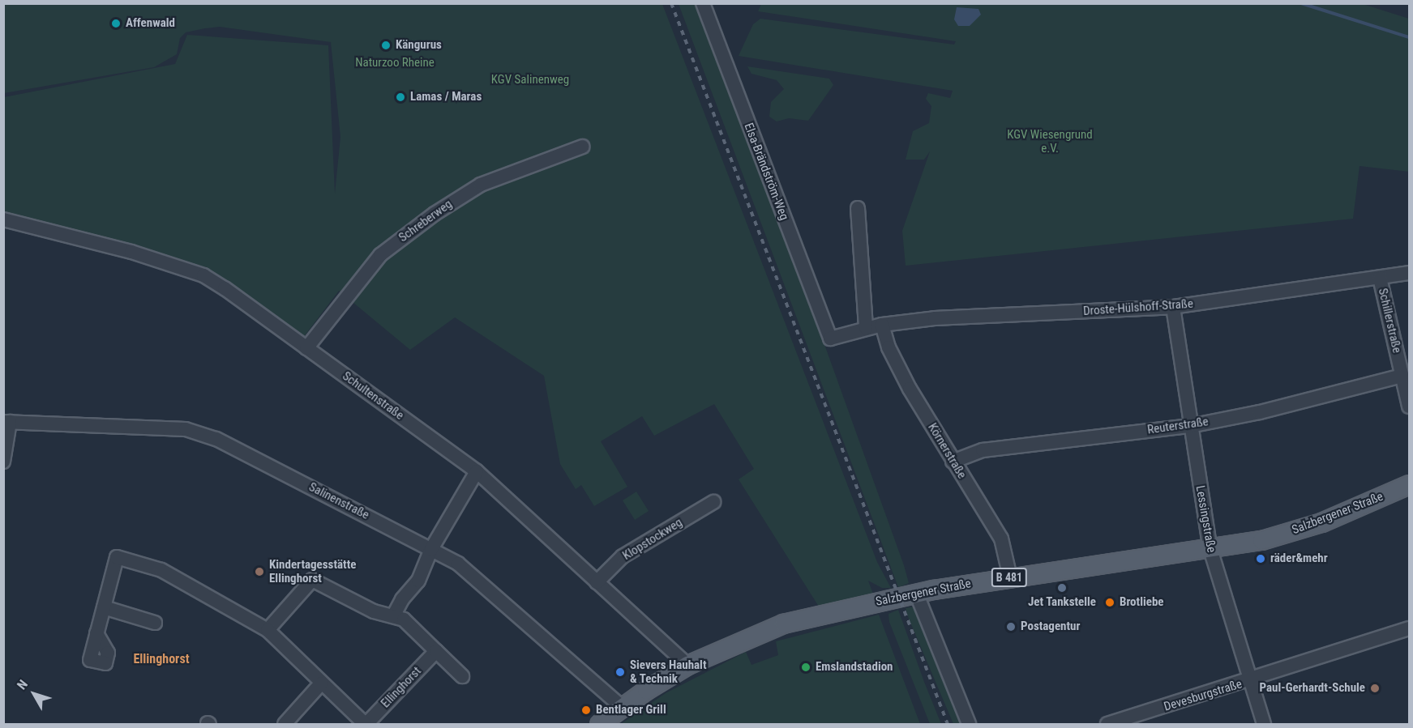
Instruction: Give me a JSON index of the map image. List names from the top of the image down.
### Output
{
  "streets": {
    "main road": ["Salzbergener Straße", "B 481"],
    "street": [
      "Elsa-Brändström-Weg",
      "Schreberweg",
      "Droste-Hülshoff-Straße",
      "Schillerstraße",
      "Schultenstraße",
      "Reuterstraße",
      "Körnerstraße",
      "Salinenstraße",
      "Lessingstraße",
      "Klopstockweg",
      "Ellinghorst",
      "Devesburgstraße"
    ]
  },
  "crossings": [
    ["Elsa-Brändström-Weg", "Droste-Hülshoff-Straße"],
    ["Schreberweg", "Schultenstraße"],
    ["Droste-Hülshoff-Straße", "Schillerstraße"],
    ["Droste-Hülshoff-Straße", "Körnerstraße"],
    ["Droste-Hülshoff-Straße", "Lessingstraße"],
    ["Schillerstraße", "Reuterstraße"],
    ["Schultenstraße", "Salzbergener Straße"],
    ["Schultenstraße", "Klopstockweg"],
    ["Reuterstraße", "Körnerstraße"],
    ["Reuterstraße", "Lessingstraße"],
    ["Körnerstraße", "Salzbergener Straße"],
    ["Salinenstraße", "Salzbergener Straße"],
    ["Salzbergener Straße", "Lessingstraße"],
    ["Lessingstraße", "Devesburgstraße"]
  ],
  "districts": ["Ellinghorst"],
  "parks": ["Naturzoo Rheine", "KGV Salinenweg", "KGV Wiesengrund e.V."],
  "places": [
    "Affenwald",
    "Kängurus",
    "Lamas / Maras",
    "räder&mehr",
    "Kindertagesstätte Ellinghorst",
    "Jet Tankstelle",
    "Brotliebe",
    "Postagentur",
    "Emslandstadion",
    "Sievers Hauhalt & Technik",
    "Paul-Gerhardt-Schule",
    "Bentlager Grill"
  ],
  "north": "top left"
}
